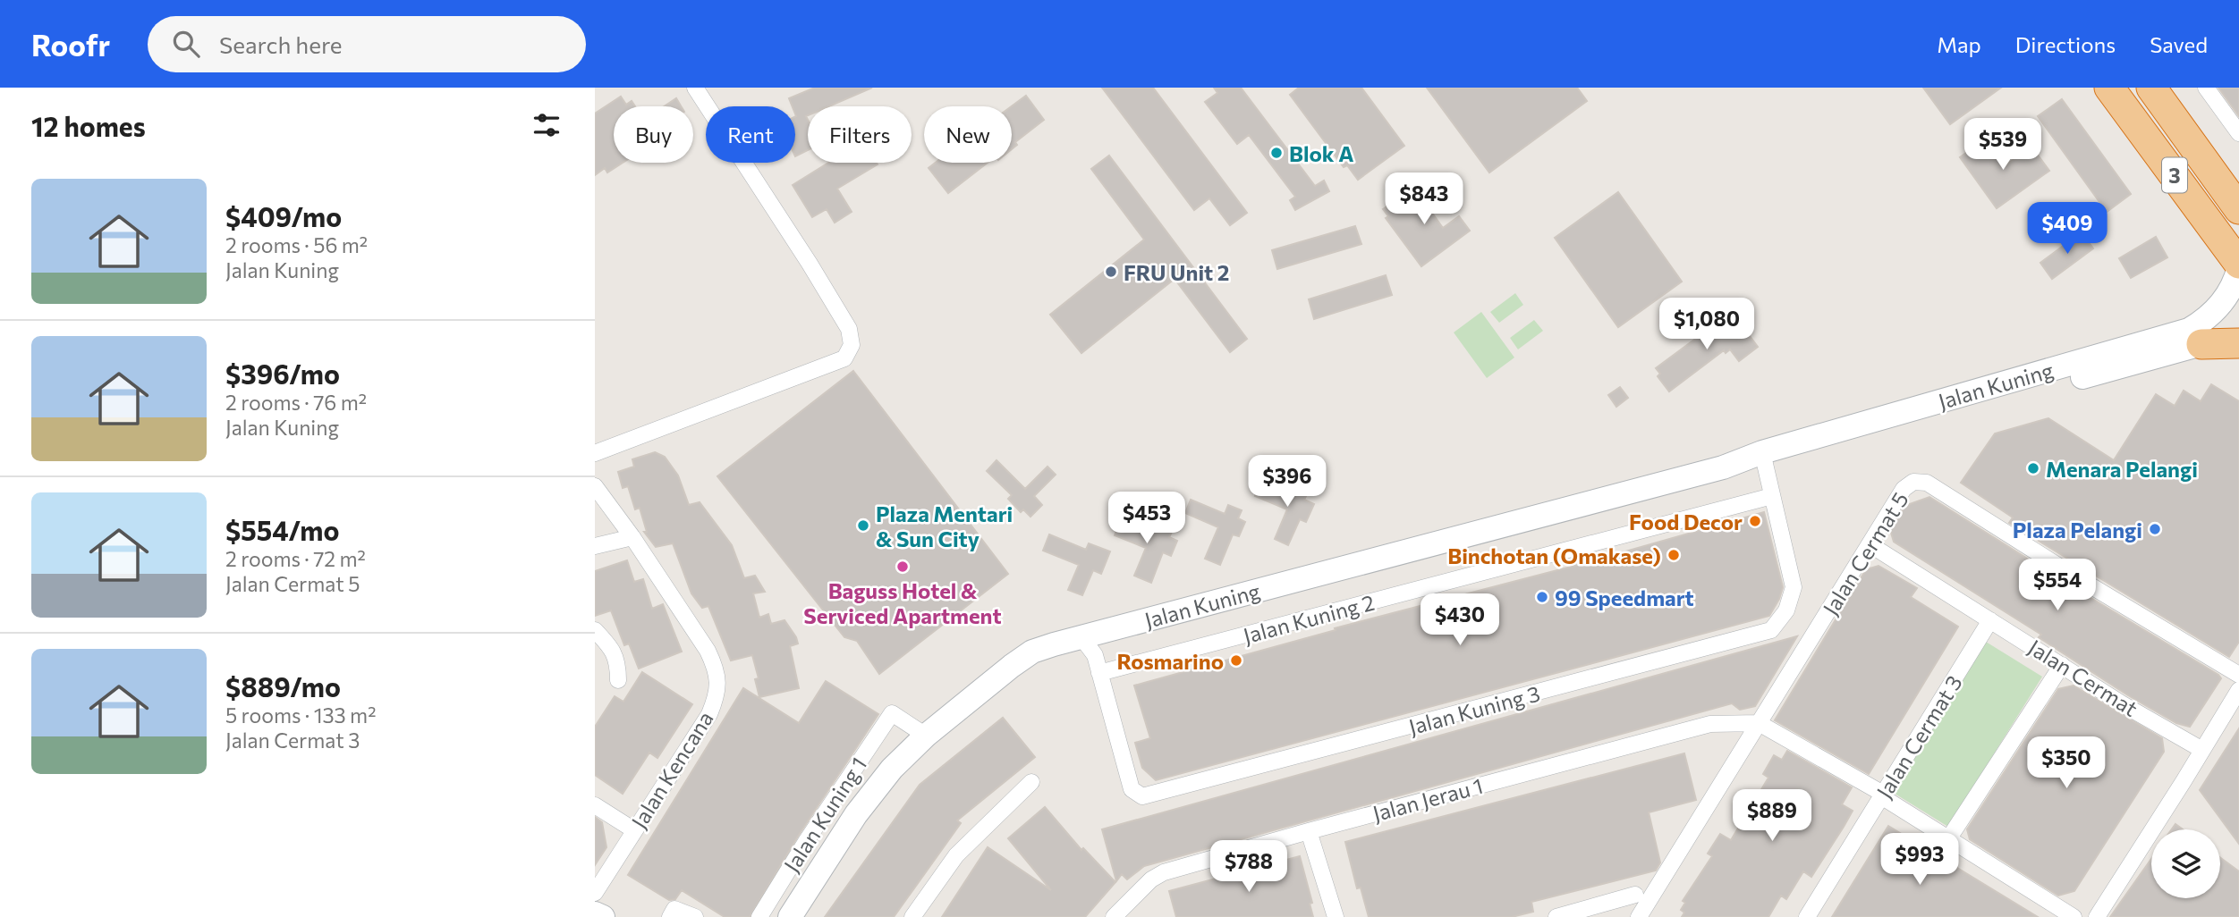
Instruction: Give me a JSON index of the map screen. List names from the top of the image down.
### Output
{
  "streets": {
    "highway": ["3"],
    "street": [
      "Jalan Kuning",
      "Jalan Cermat 5",
      "Jalan Kuning 2",
      "Jalan Cermat",
      "Jalan Kuning 3",
      "Jalan Cermat 3",
      "Jalan Kencana",
      "Jalan Jerau 1",
      "Jalan Kuning 1"
    ]
  },
  "crossings": [
    ["3", "Jalan Kuning"],
    ["Jalan Kuning", "Jalan Kuning 3"],
    ["Jalan Kuning", "Jalan Kuning 1"],
    ["Jalan Cermat 5", "Jalan Cermat"],
    ["Jalan Cermat 5", "Jalan Jerau 1"],
    ["Jalan Kuning 2", "Jalan Kuning 3"],
    ["Jalan Cermat", "Jalan Cermat 3"]
  ],
  "places": [
    "Blok A",
    "FRU Unit 2",
    "Menara Pelangi",
    "Food Decor",
    "Plaza Mentari & Sun City",
    "Plaza Pelangi",
    "Binchotan (Omakase)",
    "Baguss Hotel & Serviced Apartment",
    "99 Speedmart",
    "Rosmarino"
  ],
  "page": {
    "header": "Roofr",
    "search": "Search here",
    "nav": ["Map", "Directions", "Saved"],
    "heading": "12 homes",
    "chip": [
      "Buy",
      "Rent",
      "Filters",
      "New"
    ],
    "price": [
      "$539",
      "$843",
      "$409",
      "$1,080",
      "$396",
      "$453",
      "$554",
      "$430",
      "$350",
      "$889",
      "$993",
      "$788"
    ],
    "list": [
      {
        "name": "$409/mo",
        "note": "2 rooms · 56 m² · Jalan Kuning"
      },
      {
        "name": "$396/mo",
        "note": "2 rooms · 76 m² · Jalan Kuning"
      },
      {
        "name": "$554/mo",
        "note": "2 rooms · 72 m² · Jalan Cermat 5"
      },
      {
        "name": "$889/mo",
        "note": "5 rooms · 133 m² · Jalan Cermat 3"
      }
    ]
  }
}
